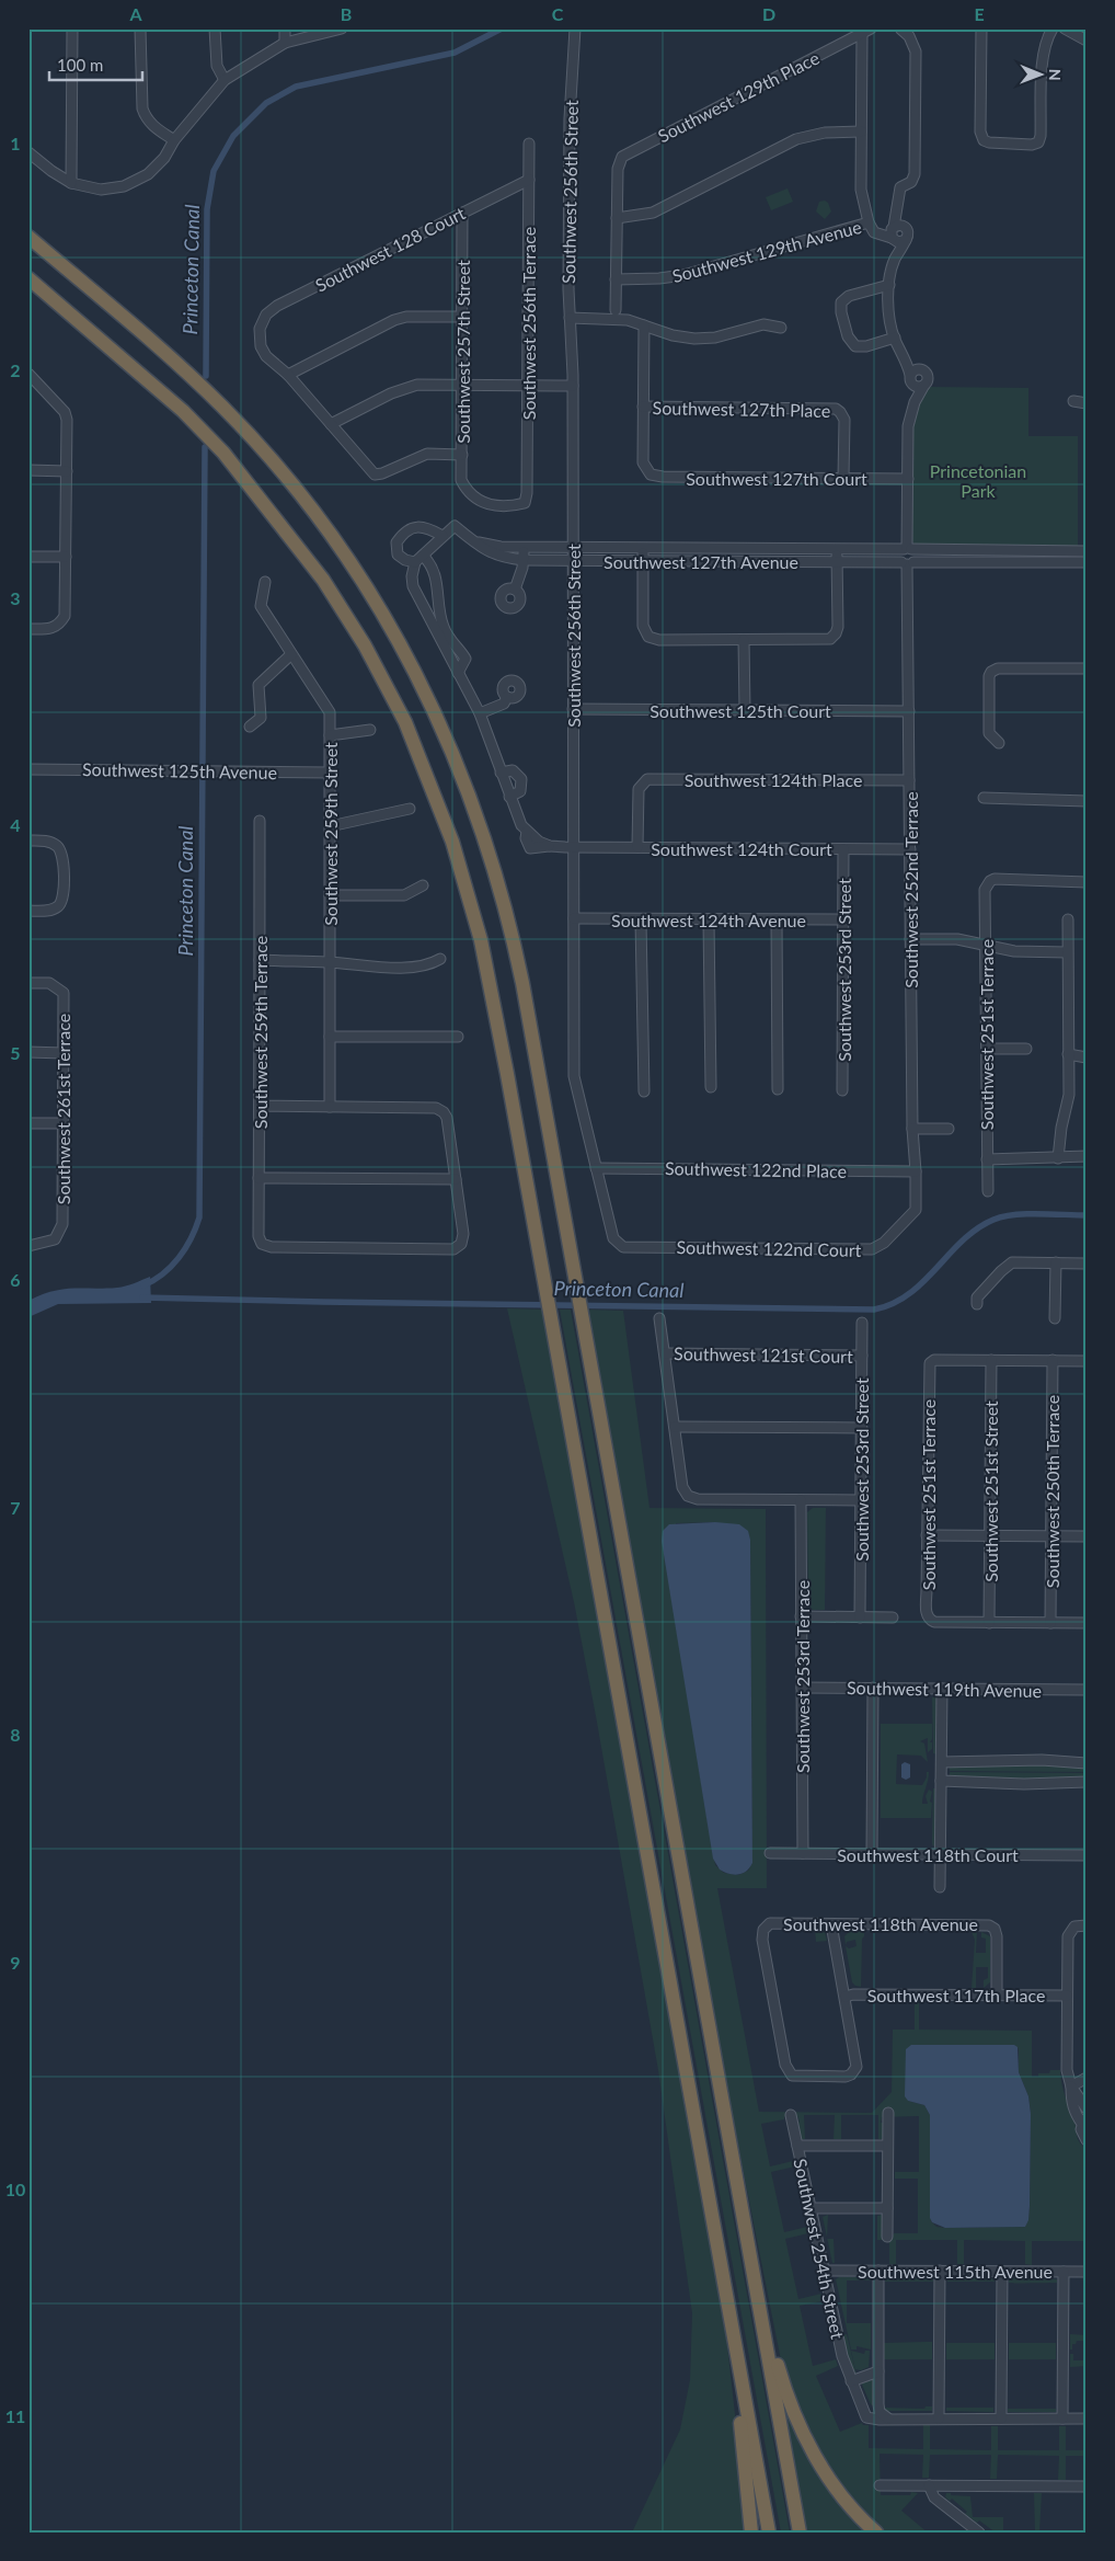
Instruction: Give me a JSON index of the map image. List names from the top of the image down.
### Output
{
  "streets": {
    "street": [
      "Southwest 129th Place",
      "Southwest 256th Street",
      "Southwest 128 Court",
      "Southwest 129th Avenue",
      "Southwest 256th Terrace",
      "Southwest 257th Street",
      "Southwest 127th Place",
      "Southwest 127th Court",
      "Southwest 127th Avenue",
      "Southwest 125th Court",
      "Southwest 125th Avenue",
      "Southwest 124th Place",
      "Southwest 259th Street",
      "Southwest 124th Court",
      "Southwest 252nd Terrace",
      "Southwest 124th Avenue",
      "Southwest 253rd Street",
      "Southwest 259th Terrace",
      "Southwest 251st Terrace",
      "Southwest 261st Terrace",
      "Southwest 122nd Place",
      "Southwest 122nd Court",
      "Southwest 121st Court",
      "Southwest 251st Street",
      "Southwest 250th Terrace",
      "Southwest 253rd Terrace",
      "Southwest 119th Avenue",
      "Southwest 118th Court",
      "Southwest 118th Avenue",
      "Southwest 117th Place",
      "Southwest 254th Street",
      "Southwest 115th Avenue"
    ]
  },
  "crossings": [
    ["Southwest 256th Street", "Southwest 127th Avenue"],
    ["Southwest 256th Street", "Southwest 125th Court"],
    ["Southwest 256th Street", "Southwest 124th Court"],
    ["Southwest 256th Street", "Southwest 124th Avenue"],
    ["Southwest 256th Street", "Southwest 122nd Place"],
    ["Southwest 256th Street", "Southwest 122nd Court"],
    ["Southwest 128 Court", "Southwest 256th Terrace"],
    ["Southwest 128 Court", "Southwest 257th Street"],
    ["Southwest 256th Terrace", "Southwest 257th Street"],
    ["Southwest 127th Place", "Southwest 127th Court"],
    ["Southwest 127th Avenue", "Southwest 252nd Terrace"],
    ["Southwest 125th Court", "Southwest 252nd Terrace"],
    ["Southwest 125th Avenue", "Southwest 259th Street"],
    ["Southwest 124th Place", "Southwest 124th Court"],
    ["Southwest 124th Place", "Southwest 252nd Terrace"],
    ["Southwest 124th Court", "Southwest 252nd Terrace"],
    ["Southwest 124th Court", "Southwest 253rd Street"],
    ["Southwest 252nd Terrace", "Southwest 122nd Place"],
    ["Southwest 252nd Terrace", "Southwest 122nd Court"],
    ["Southwest 124th Avenue", "Southwest 253rd Street"],
    ["Southwest 253rd Street", "Southwest 121st Court"],
    ["Southwest 251st Terrace", "Southwest 251st Street"],
    ["Southwest 253rd Terrace", "Southwest 119th Avenue"],
    ["Southwest 253rd Terrace", "Southwest 118th Court"],
    ["Southwest 118th Avenue", "Southwest 117th Place"],
    ["Southwest 254th Street", "Southwest 115th Avenue"]
  ],
  "water": ["Princeton Canal"],
  "parks": ["Princetonian Park"],
  "scale_bar": "100 m",
  "north": "right",
  "grid": {
    "columns": [
      "A",
      "B",
      "C",
      "D",
      "E"
    ],
    "rows": [
      "1",
      "2",
      "3",
      "4",
      "5",
      "6",
      "7",
      "8",
      "9",
      "10",
      "11"
    ]
  }
}
